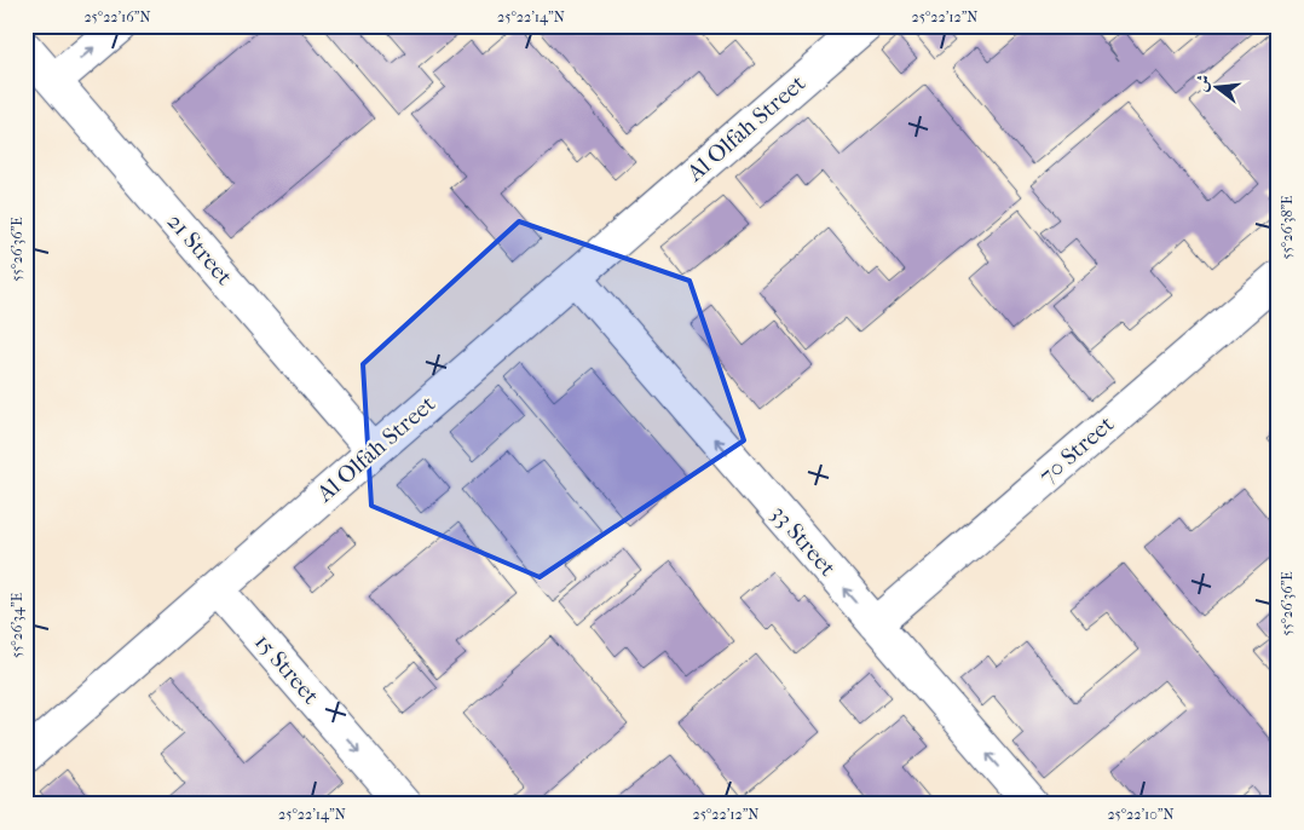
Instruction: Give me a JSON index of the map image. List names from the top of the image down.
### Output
{
  "streets": {
    "street": [
      "Al Olfah Street",
      "21 Street",
      "70 Street",
      "33 Street",
      "15 Street"
    ]
  },
  "crossings": [
    ["Al Olfah Street", "21 Street"],
    ["Al Olfah Street", "33 Street"],
    ["Al Olfah Street", "15 Street"],
    ["70 Street", "33 Street"]
  ],
  "one_way": ["33 Street", "15 Street"],
  "north": "left",
  "coordinates": [
    "25°22'16\"N",
    "25°22'14\"N",
    "25°22'12\"N",
    "55°26'38\"E",
    "55°26'36\"E",
    "55°26'34\"E",
    "25°22'10\"N"
  ]
}
